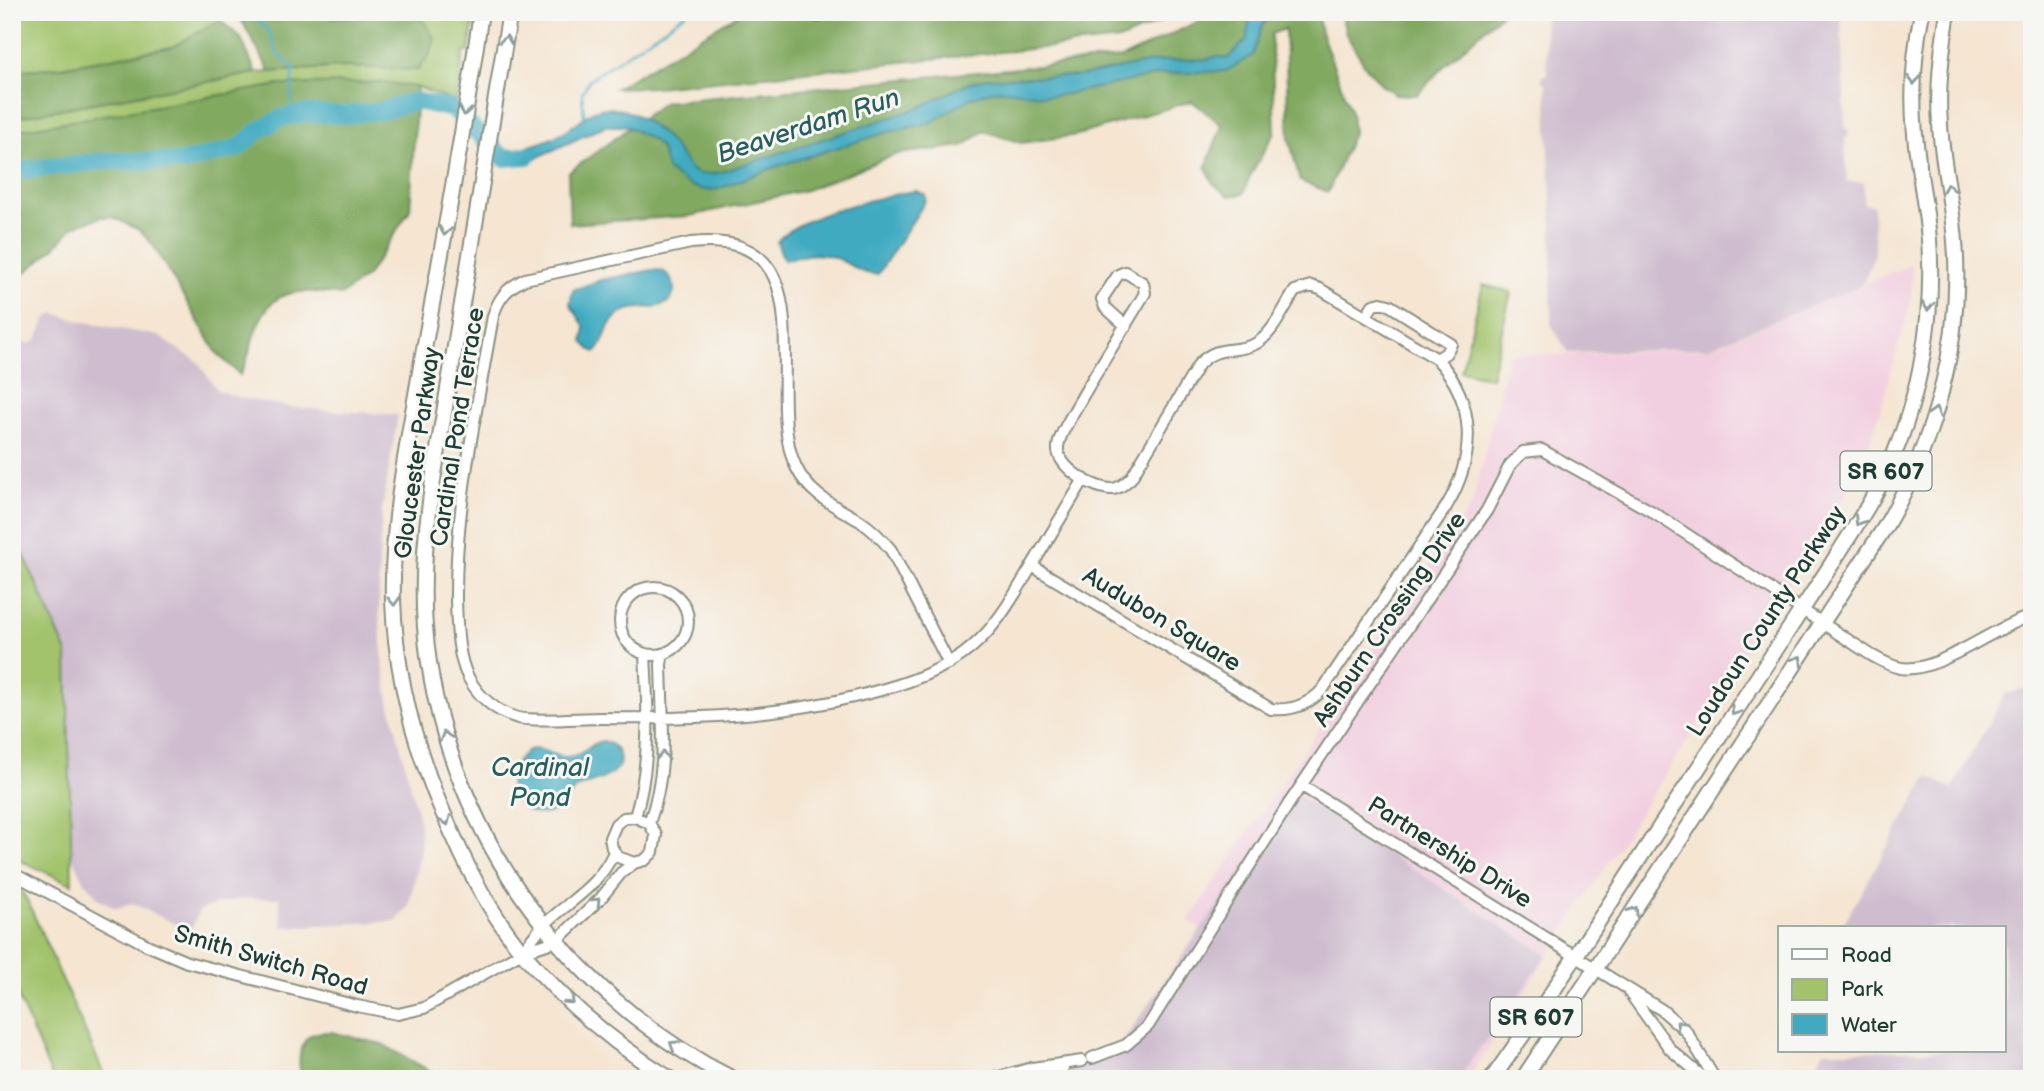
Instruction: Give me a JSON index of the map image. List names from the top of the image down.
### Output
{
  "streets": {
    "main road": ["Gloucester Parkway", "SR 607", "Loudoun County Parkway"],
    "street": [
      "Cardinal Pond Terrace",
      "Audubon Square",
      "Ashburn Crossing Drive",
      "Partnership Drive",
      "Smith Switch Road"
    ]
  },
  "crossings": [
    ["Cardinal Pond Terrace", "Audubon Square"],
    ["Gloucester Parkway", "Smith Switch Road"],
    ["Ashburn Crossing Drive", "Loudoun County Parkway"],
    ["Ashburn Crossing Drive", "Partnership Drive"],
    ["Loudoun County Parkway", "Partnership Drive"]
  ],
  "water": ["Beaverdam Run", "Cardinal Pond"],
  "legend": ["Road", "Park", "Water"]
}
